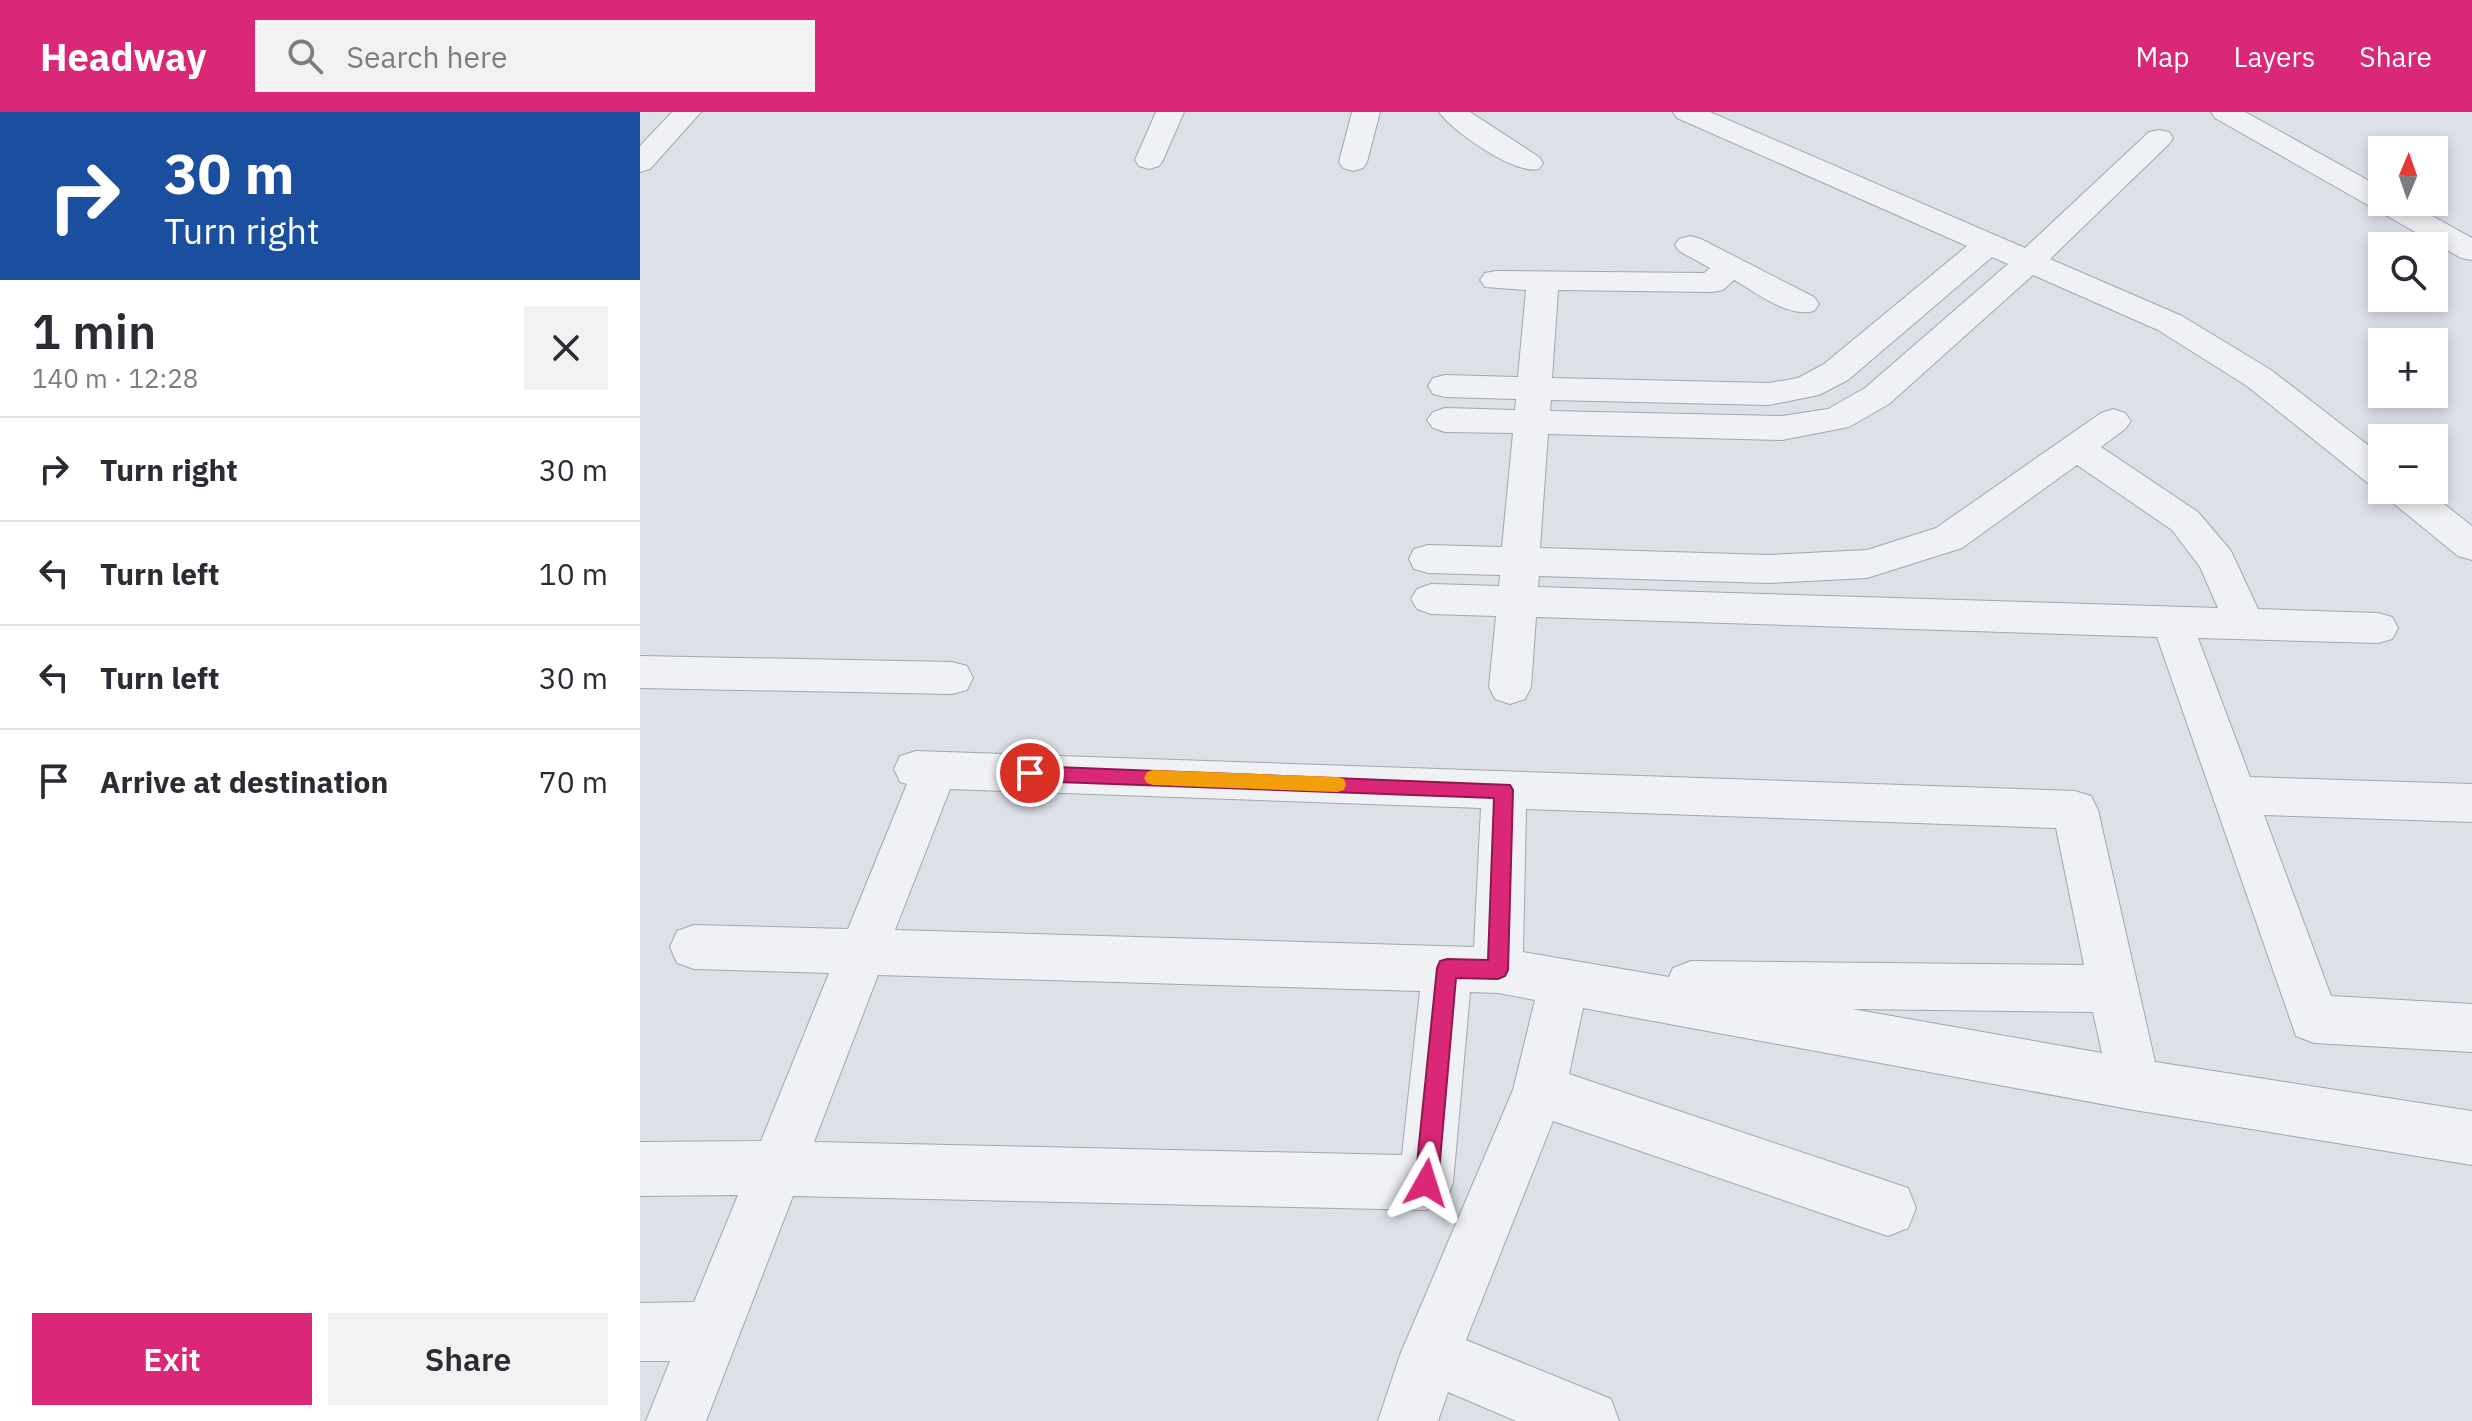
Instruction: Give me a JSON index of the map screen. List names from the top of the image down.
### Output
{
  "north": "top",
  "page": {
    "header": "Headway",
    "search": "Search here",
    "nav": ["Map", "Layers", "Share"],
    "turn": ["30 m", "Turn right"],
    "map_buttons": ["+", "−"],
    "heading": ["1 min", "140 m · 12:28"],
    "list": [
      {
        "name": "Turn right",
        "value": "30 m"
      },
      {
        "name": "Turn left",
        "value": "10 m"
      },
      {
        "name": "Turn left",
        "value": "30 m"
      },
      {
        "name": "Arrive at destination",
        "value": "70 m"
      }
    ],
    "buttons": ["Exit", "Share"]
  }
}
